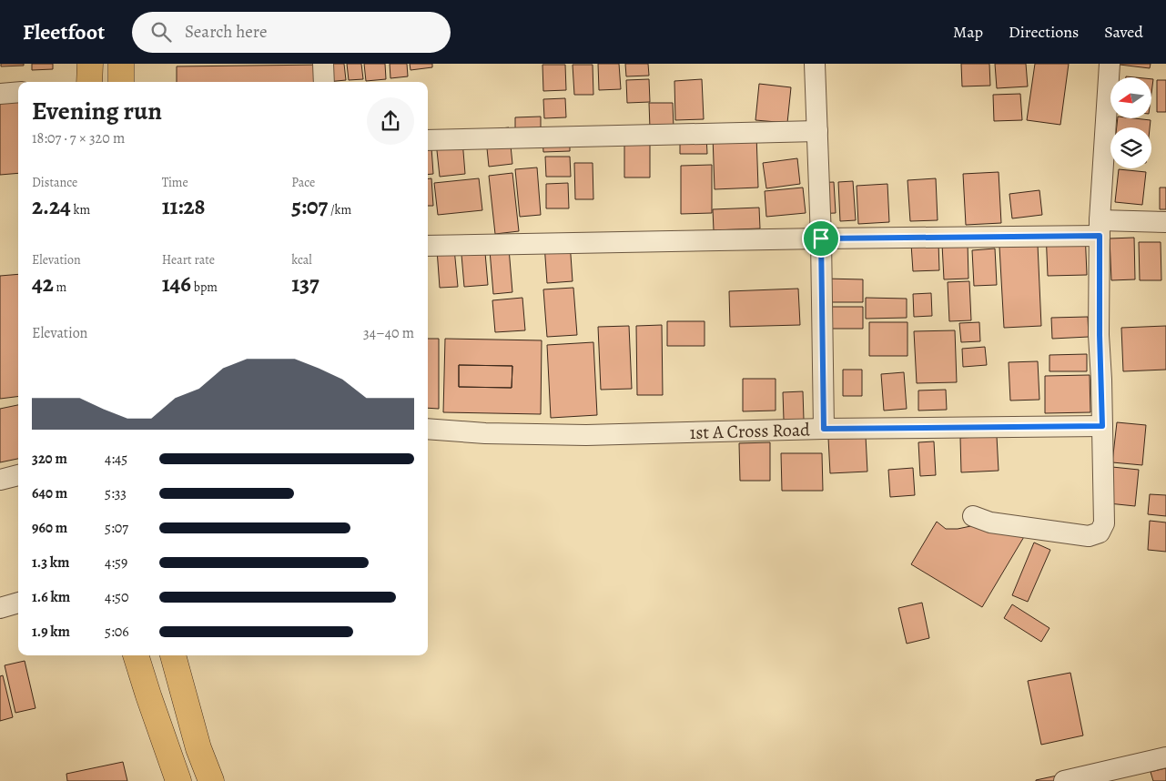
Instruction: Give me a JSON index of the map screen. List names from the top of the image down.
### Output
{
  "streets": {
    "street": ["1st A Cross Road"]
  },
  "north": "left",
  "page": {
    "header": "Fleetfoot",
    "search": "Search here",
    "nav": ["Map", "Directions", "Saved"],
    "heading": ["Evening run", "18:07 · 7 × 320 m"],
    "stats": [
      ["Distance", "2.24 km"],
      ["Time", "11:28"],
      ["Pace", "5:07 /km"],
      ["Elevation", "42 m"],
      ["Heart rate", "146 bpm"],
      ["kcal", "137"]
    ],
    "chart": ["Elevation", "34–40 m"],
    "list": [
      {
        "name": "320 m",
        "note": "4:45"
      },
      {
        "name": "640 m",
        "note": "5:33"
      },
      {
        "name": "960 m",
        "note": "5:07"
      },
      {
        "name": "1.3 km",
        "note": "4:59"
      },
      {
        "name": "1.6 km",
        "note": "4:50"
      },
      {
        "name": "1.9 km",
        "note": "5:06"
      }
    ]
  }
}
